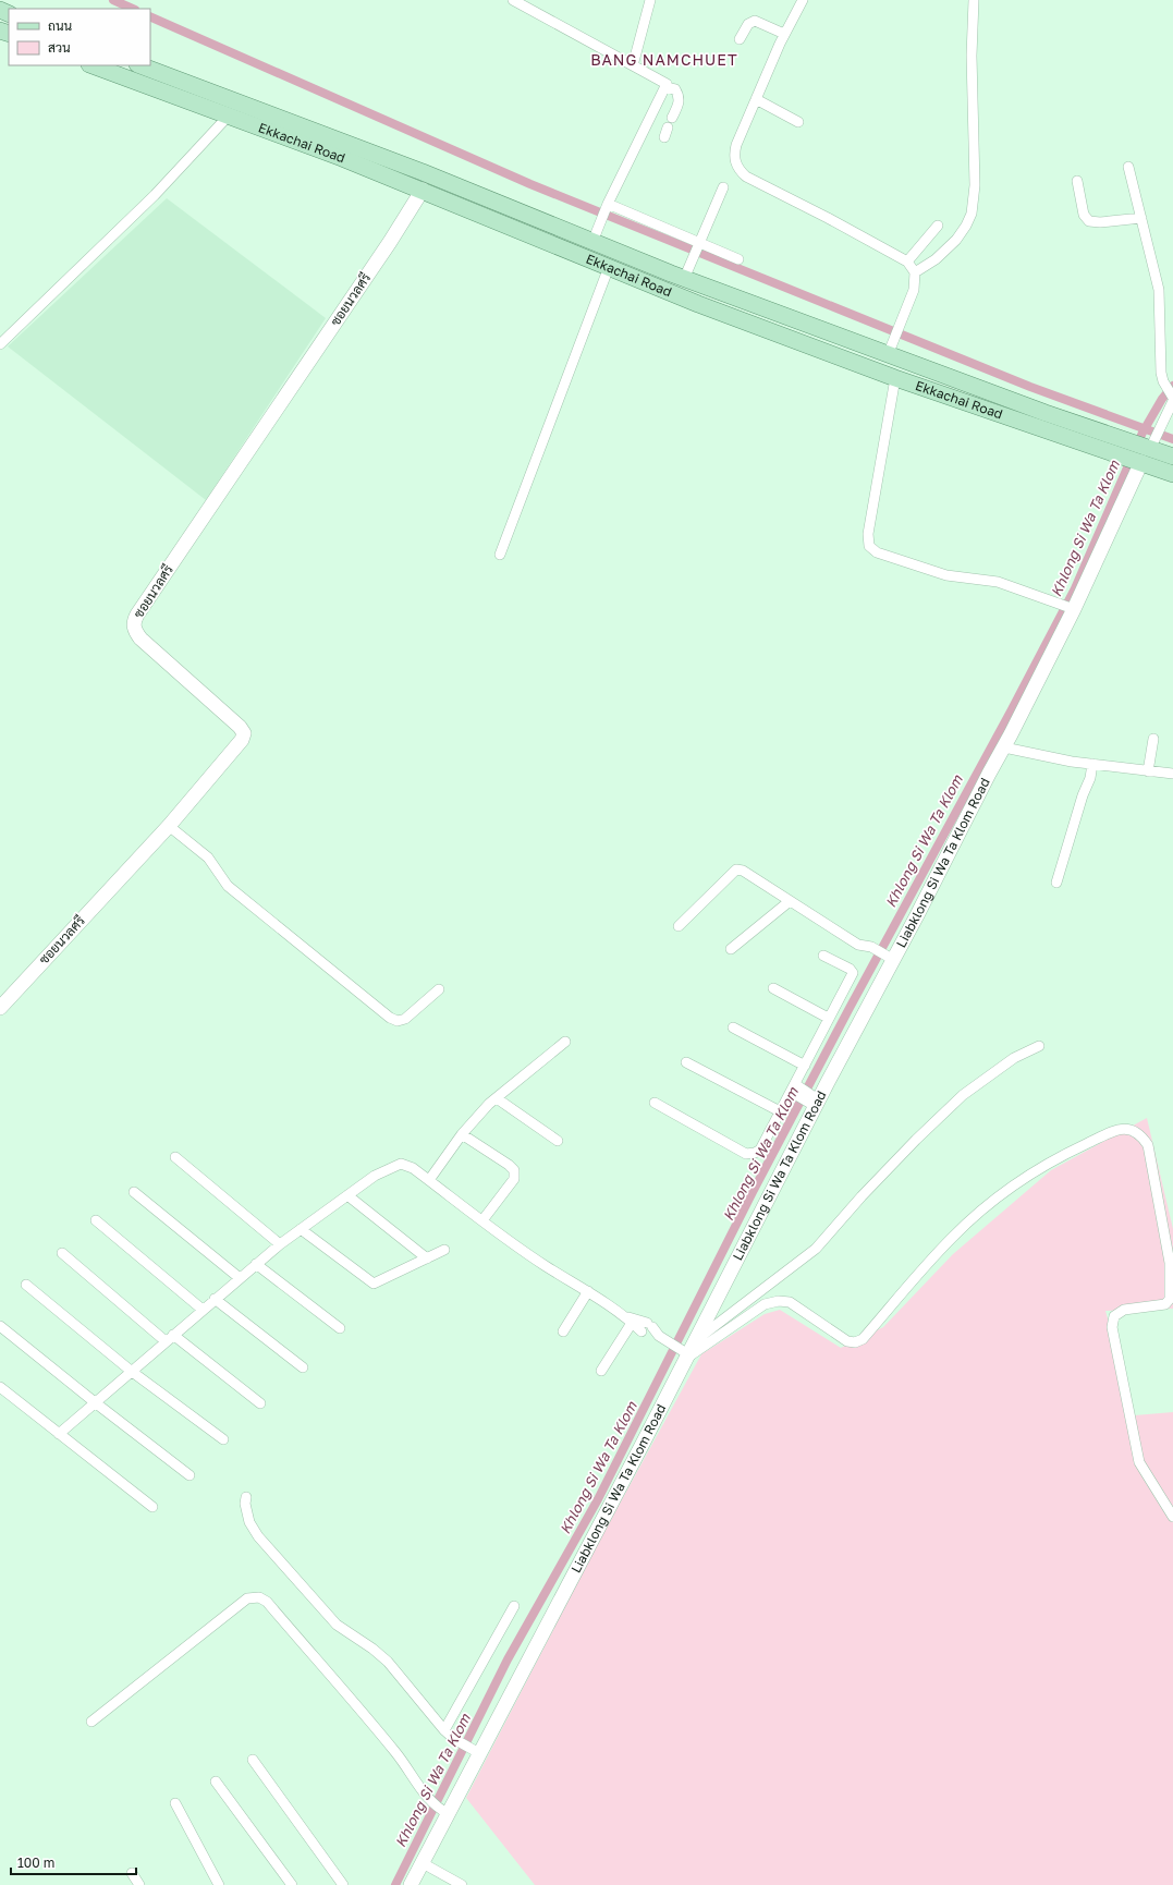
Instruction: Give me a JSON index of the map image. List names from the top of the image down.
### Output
{
  "streets": {
    "main road": ["Ekkachai Road"],
    "street": ["ซอยนวลศรี", "Liabklong Si Wa Ta Klom Road"]
  },
  "crossings": [
    ["Ekkachai Road", "ซอยนวลศรี"],
    ["Ekkachai Road", "Liabklong Si Wa Ta Klom Road"]
  ],
  "districts": ["BANG NAMCHUET"],
  "water": ["Khlong Si Wa Ta Klom"],
  "legend": ["ถนน", "สวน"],
  "scale_bar": "100 m"
}
